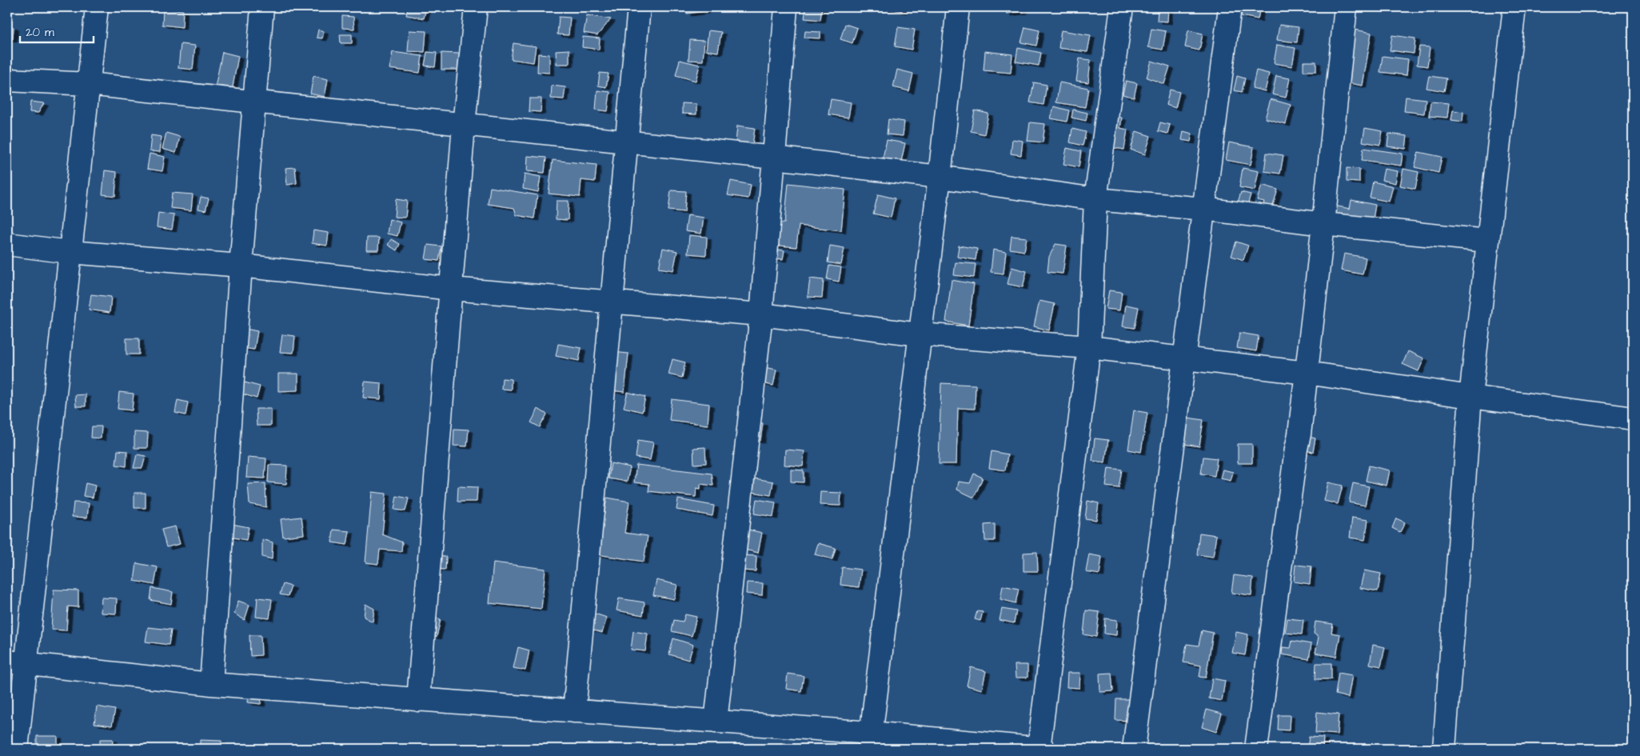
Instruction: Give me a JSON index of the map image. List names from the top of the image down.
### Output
{
  "scale_bar": "20 m"
}
